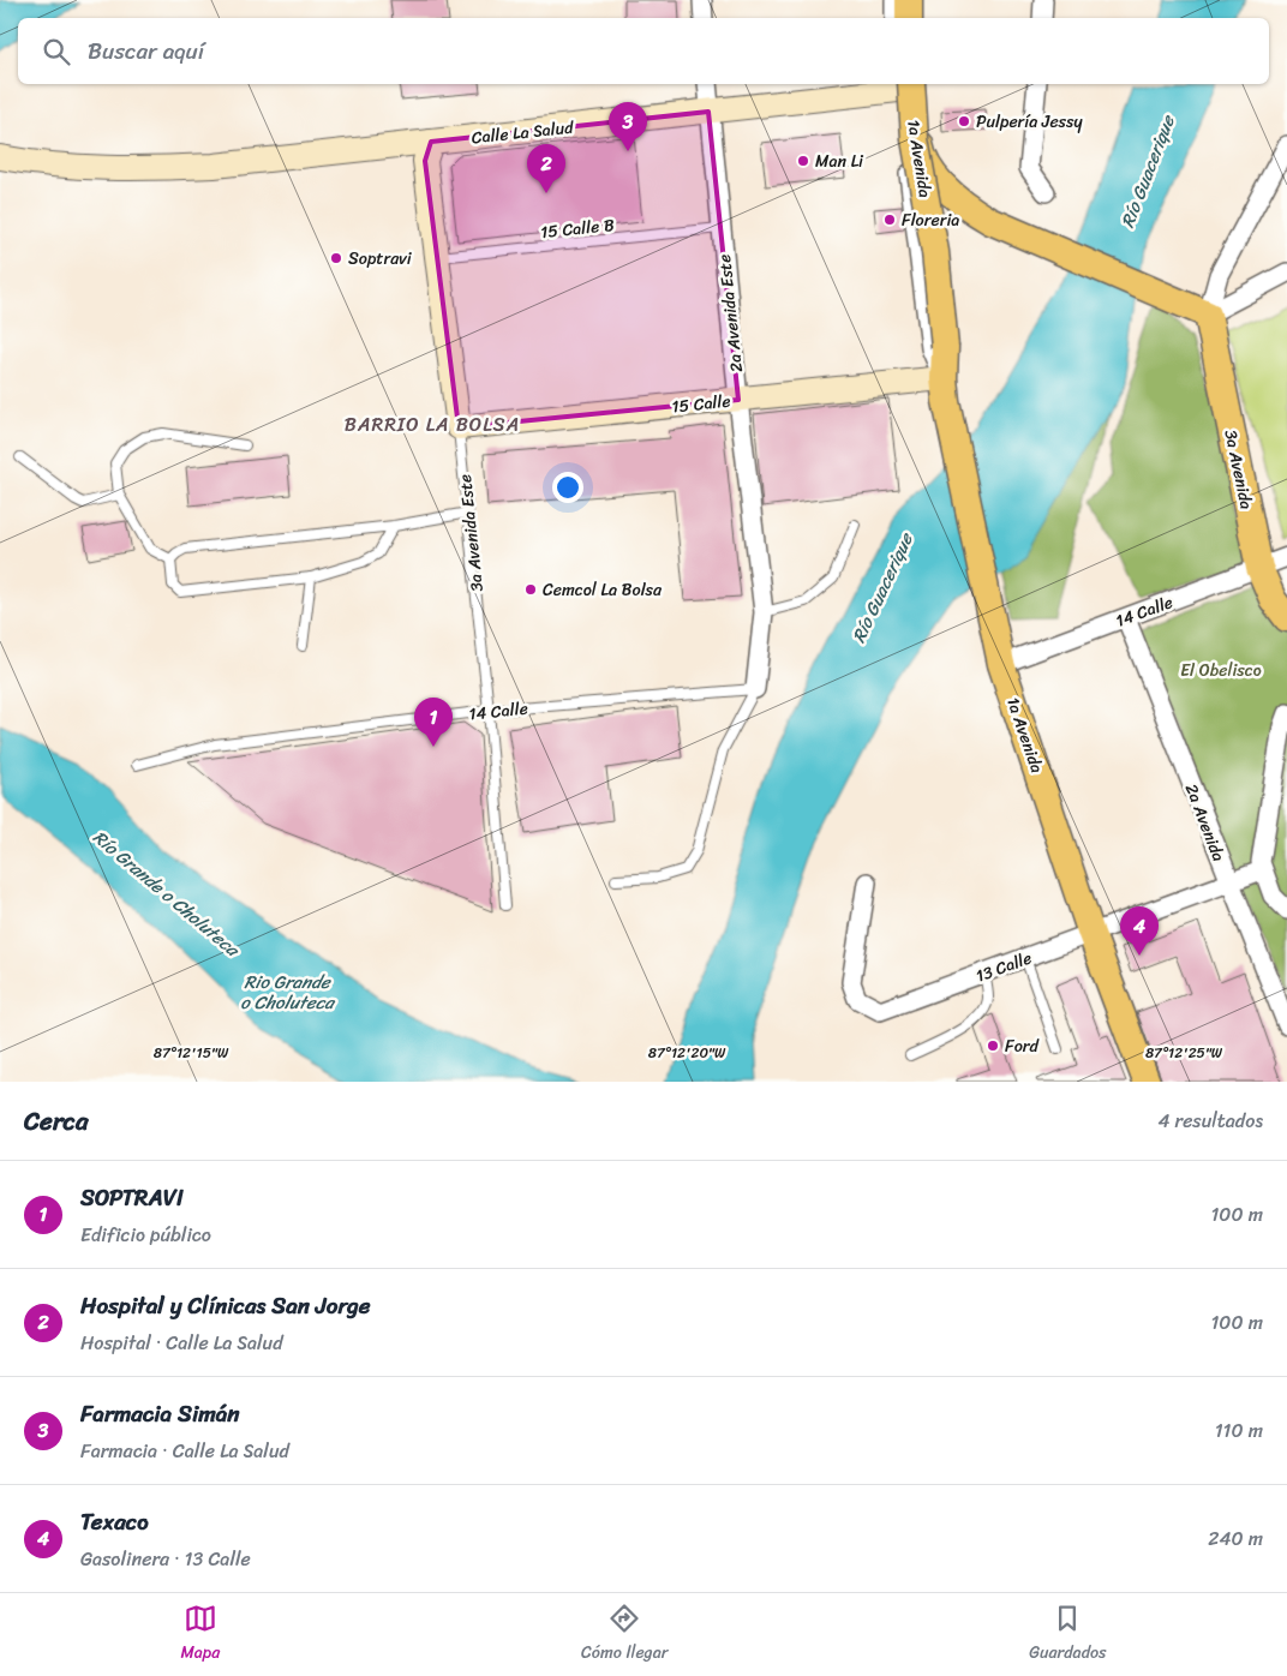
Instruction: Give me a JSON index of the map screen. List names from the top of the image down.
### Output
{
  "streets": {
    "main road": [
      "Calle La Salud",
      "1a Avenida",
      "15 Calle",
      "3a Avenida",
      "3a Avenida Este"
    ],
    "street": [
      "2a Avenida Este",
      "14 Calle",
      "2a Avenida",
      "13 Calle"
    ],
    "lane": ["15 Calle B"]
  },
  "crossings": [
    ["Calle La Salud", "2a Avenida Este"],
    ["Calle La Salud", "3a Avenida Este"],
    ["1a Avenida", "15 Calle"],
    ["1a Avenida", "14 Calle"],
    ["1a Avenida", "13 Calle"],
    ["15 Calle B", "2a Avenida Este"],
    ["15 Calle B", "3a Avenida Este"],
    ["2a Avenida Este", "15 Calle"],
    ["2a Avenida Este", "14 Calle"],
    ["15 Calle", "3a Avenida Este"],
    ["3a Avenida", "14 Calle"],
    ["3a Avenida Este", "14 Calle"],
    ["14 Calle", "2a Avenida"],
    ["2a Avenida", "13 Calle"]
  ],
  "districts": ["BARRIO LA BOLSA"],
  "water": ["Río Guacerique", "Río Grande o Choluteca", "Rio Grande o Choluteca"],
  "parks": ["El Obelisco"],
  "places": [
    "Pulpería Jessy",
    "Man Li",
    "Floreria",
    "Soptravi",
    "Cemcol La Bolsa",
    "Ford"
  ],
  "page": {
    "search": "Buscar aquí",
    "pins": [
      "3",
      "2",
      "1",
      "4"
    ],
    "heading": ["Cerca", "4 resultados"],
    "list": [
      {
        "mark": "1",
        "name": "SOPTRAVI",
        "note": "Edificio público",
        "value": "100 m"
      },
      {
        "mark": "2",
        "name": "Hospital y Clínicas San Jorge",
        "note": "Hospital · Calle La Salud",
        "value": "100 m"
      },
      {
        "mark": "3",
        "name": "Farmacia Simán",
        "note": "Farmacia · Calle La Salud",
        "value": "110 m"
      },
      {
        "mark": "4",
        "name": "Texaco",
        "note": "Gasolinera · 13 Calle",
        "value": "240 m"
      }
    ],
    "nav": ["Mapa", "Cómo llegar", "Guardados"]
  },
  "coordinates": ["87°12'15\"W", "87°12'20\"W", "87°12'25\"W"]
}
